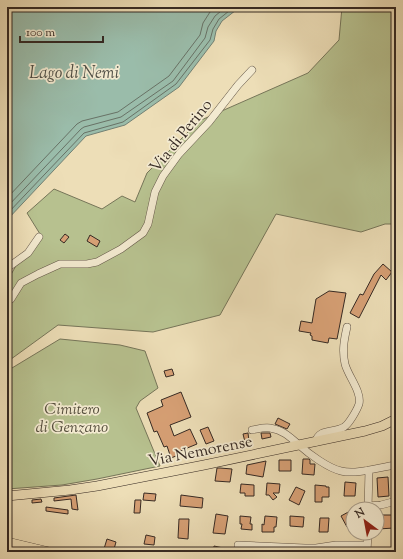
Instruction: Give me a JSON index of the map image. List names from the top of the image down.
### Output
{
  "streets": {
    "main road": ["Via Nemorense"],
    "street": ["Via di Perino"]
  },
  "water": ["Lago di Nemi"],
  "parks": ["Cimitero di Genzano"],
  "scale_bar": "100 m",
  "north": "top left"
}
